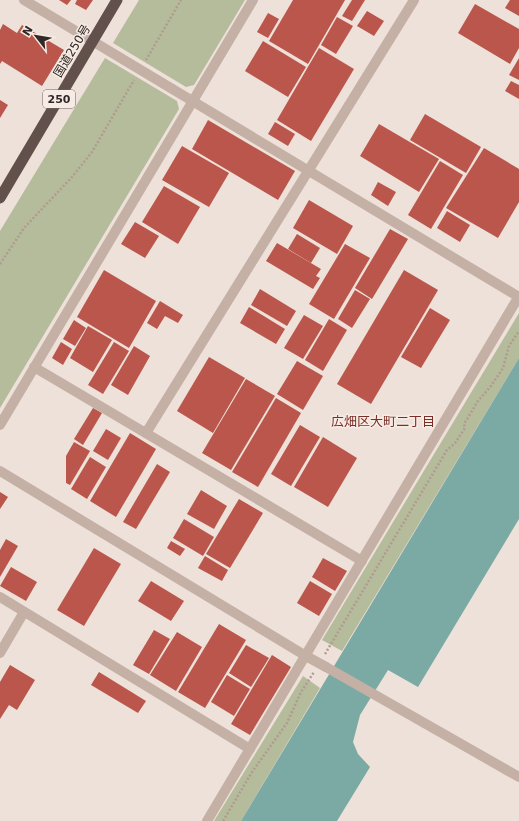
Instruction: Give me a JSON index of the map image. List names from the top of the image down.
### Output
{
  "streets": {
    "highway": ["国道250号", "250"]
  },
  "districts": ["広畑区大町二丁目"],
  "north": "top left"
}
